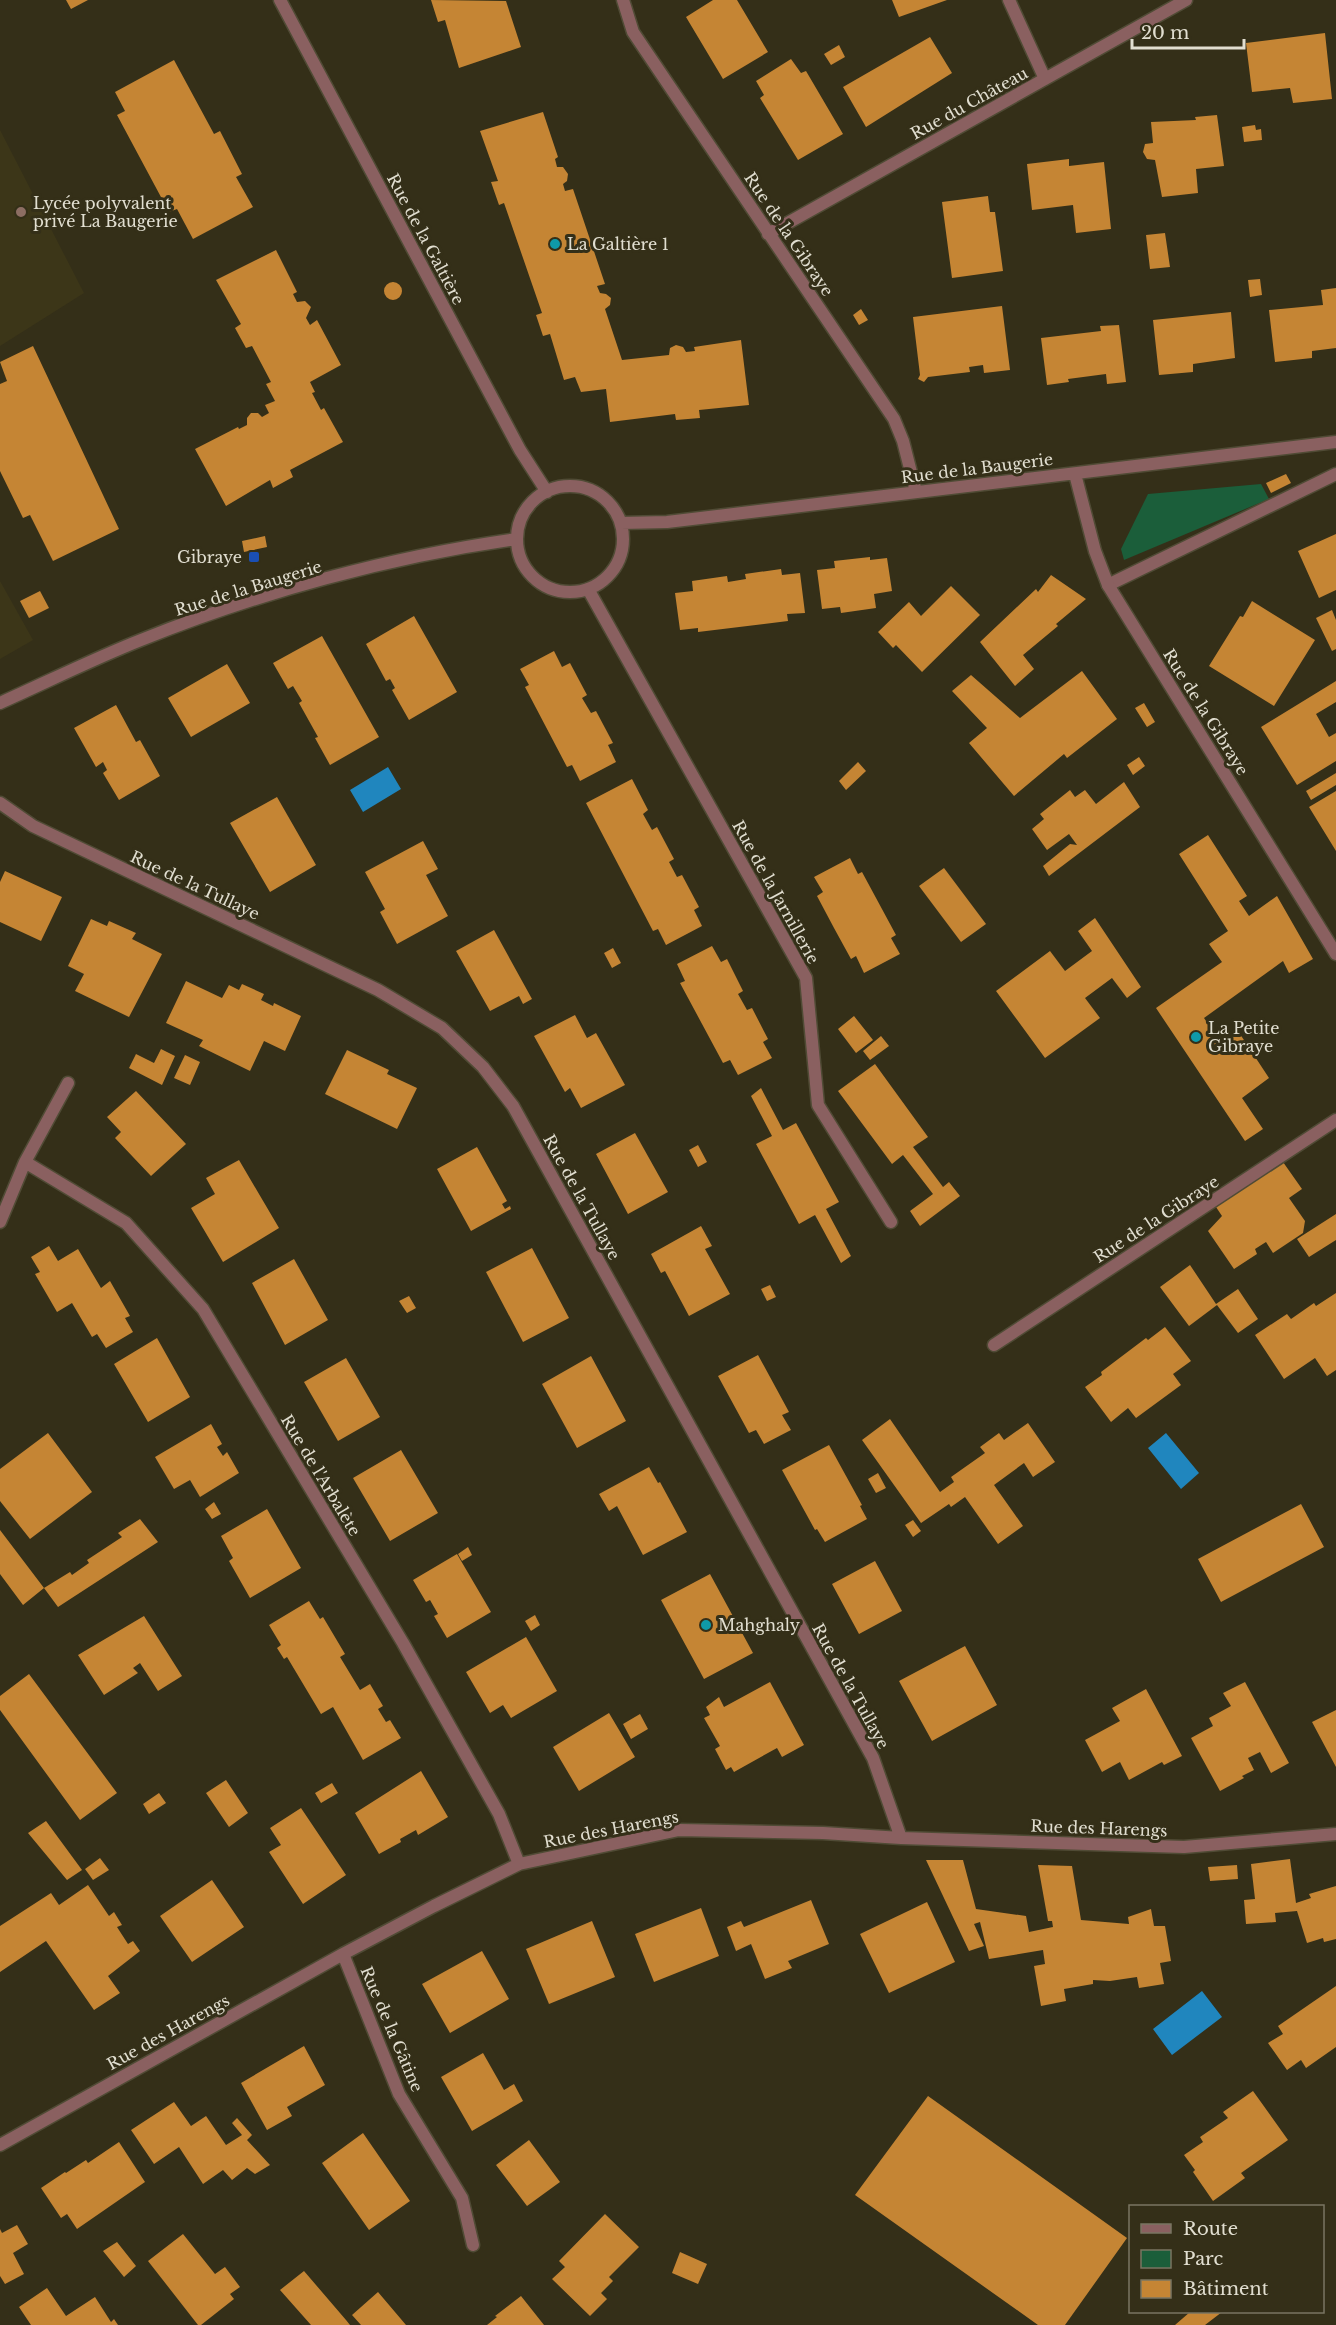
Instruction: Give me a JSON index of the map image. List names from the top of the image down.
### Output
{
  "streets": {
    "street": [
      "Rue du Château",
      "Rue de la Gibraye",
      "Rue de la Galtière",
      "Rue de la Baugerie",
      "Rue de la Tullaye",
      "Rue de la Jarnillerie",
      "Rue de l'Arbalète",
      "Rue des Harengs",
      "Rue de la Gâtine"
    ]
  },
  "crossings": [
    ["Rue du Château", "Rue de la Gibraye"],
    ["Rue de la Gibraye", "Rue de la Baugerie"],
    ["Rue de la Galtière", "Rue de la Baugerie"],
    ["Rue de la Galtière", "Rue de la Jarnillerie"],
    ["Rue de la Baugerie", "Rue de la Jarnillerie"],
    ["Rue de la Tullaye", "Rue des Harengs"],
    ["Rue de l'Arbalète", "Rue des Harengs"],
    ["Rue des Harengs", "Rue de la Gâtine"]
  ],
  "places": {
    "other": [
      "Lycée polyvalent privé La Baugerie",
      "La Galtière 1",
      "La Petite Gibraye",
      "Mahghaly"
    ],
    "transit": ["Gibraye"]
  },
  "legend": ["Route", "Parc", "Bâtiment"],
  "scale_bar": "20 m"
}
